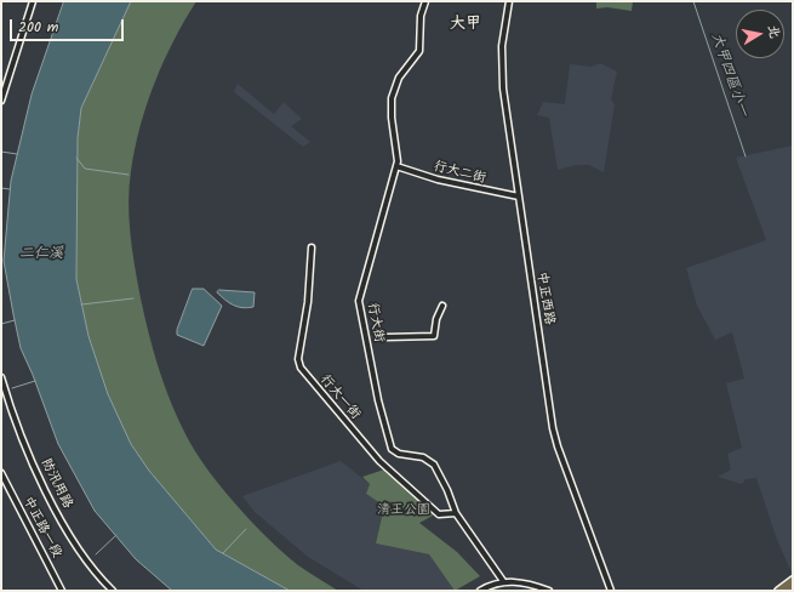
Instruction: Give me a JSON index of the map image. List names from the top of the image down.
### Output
{
  "streets": {
    "street": [
      "行大二街",
      "中正西路",
      "行大街",
      "行大一街",
      "防汛用路",
      "中正路一段"
    ]
  },
  "crossings": [
    ["行大二街", "中正西路"],
    ["行大二街", "行大街"],
    ["行大街", "行大一街"]
  ],
  "districts": ["大甲"],
  "water": ["大甲四區小一", "二仁溪"],
  "parks": ["清王公園"],
  "scale_bar": "200 m",
  "north": "right"
}
